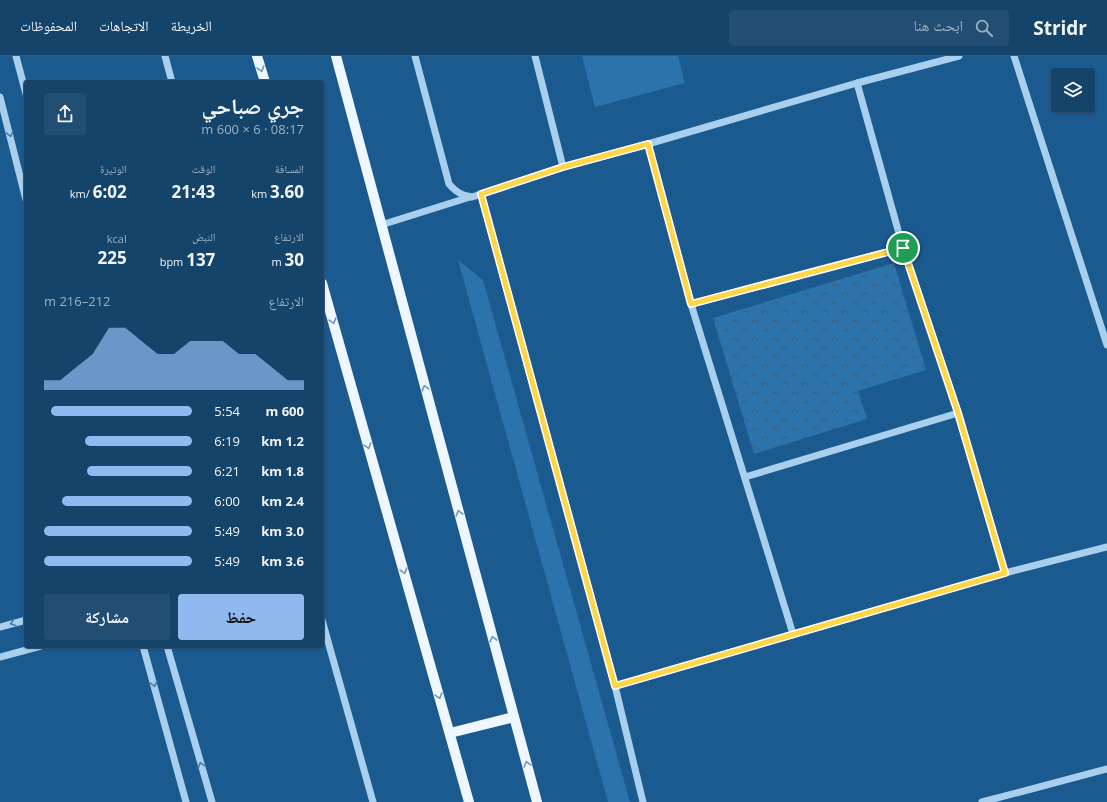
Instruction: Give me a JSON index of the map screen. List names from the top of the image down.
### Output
{
  "page": {
    "header": "Stridr",
    "search": "ابحث هنا",
    "nav": ["الخريطة", "الاتجاهات", "المحفوظات"],
    "heading": ["جري صباحي", "08:17 · 6 × 600 m"],
    "stats": [
      ["المسافة", "3.60 km"],
      ["الوقت", "21:43"],
      ["الوتيرة", "6:02 /km"],
      ["الارتفاع", "30 m"],
      ["النبض", "137 bpm"],
      ["kcal", "225"]
    ],
    "chart": ["الارتفاع", "212–216 m"],
    "list": [
      {
        "name": "600 m",
        "note": "5:54"
      },
      {
        "name": "1.2 km",
        "note": "6:19"
      },
      {
        "name": "1.8 km",
        "note": "6:21"
      },
      {
        "name": "2.4 km",
        "note": "6:00"
      },
      {
        "name": "3.0 km",
        "note": "5:49"
      },
      {
        "name": "3.6 km",
        "note": "5:49"
      }
    ],
    "buttons": ["حفظ", "مشاركة"]
  }
}
